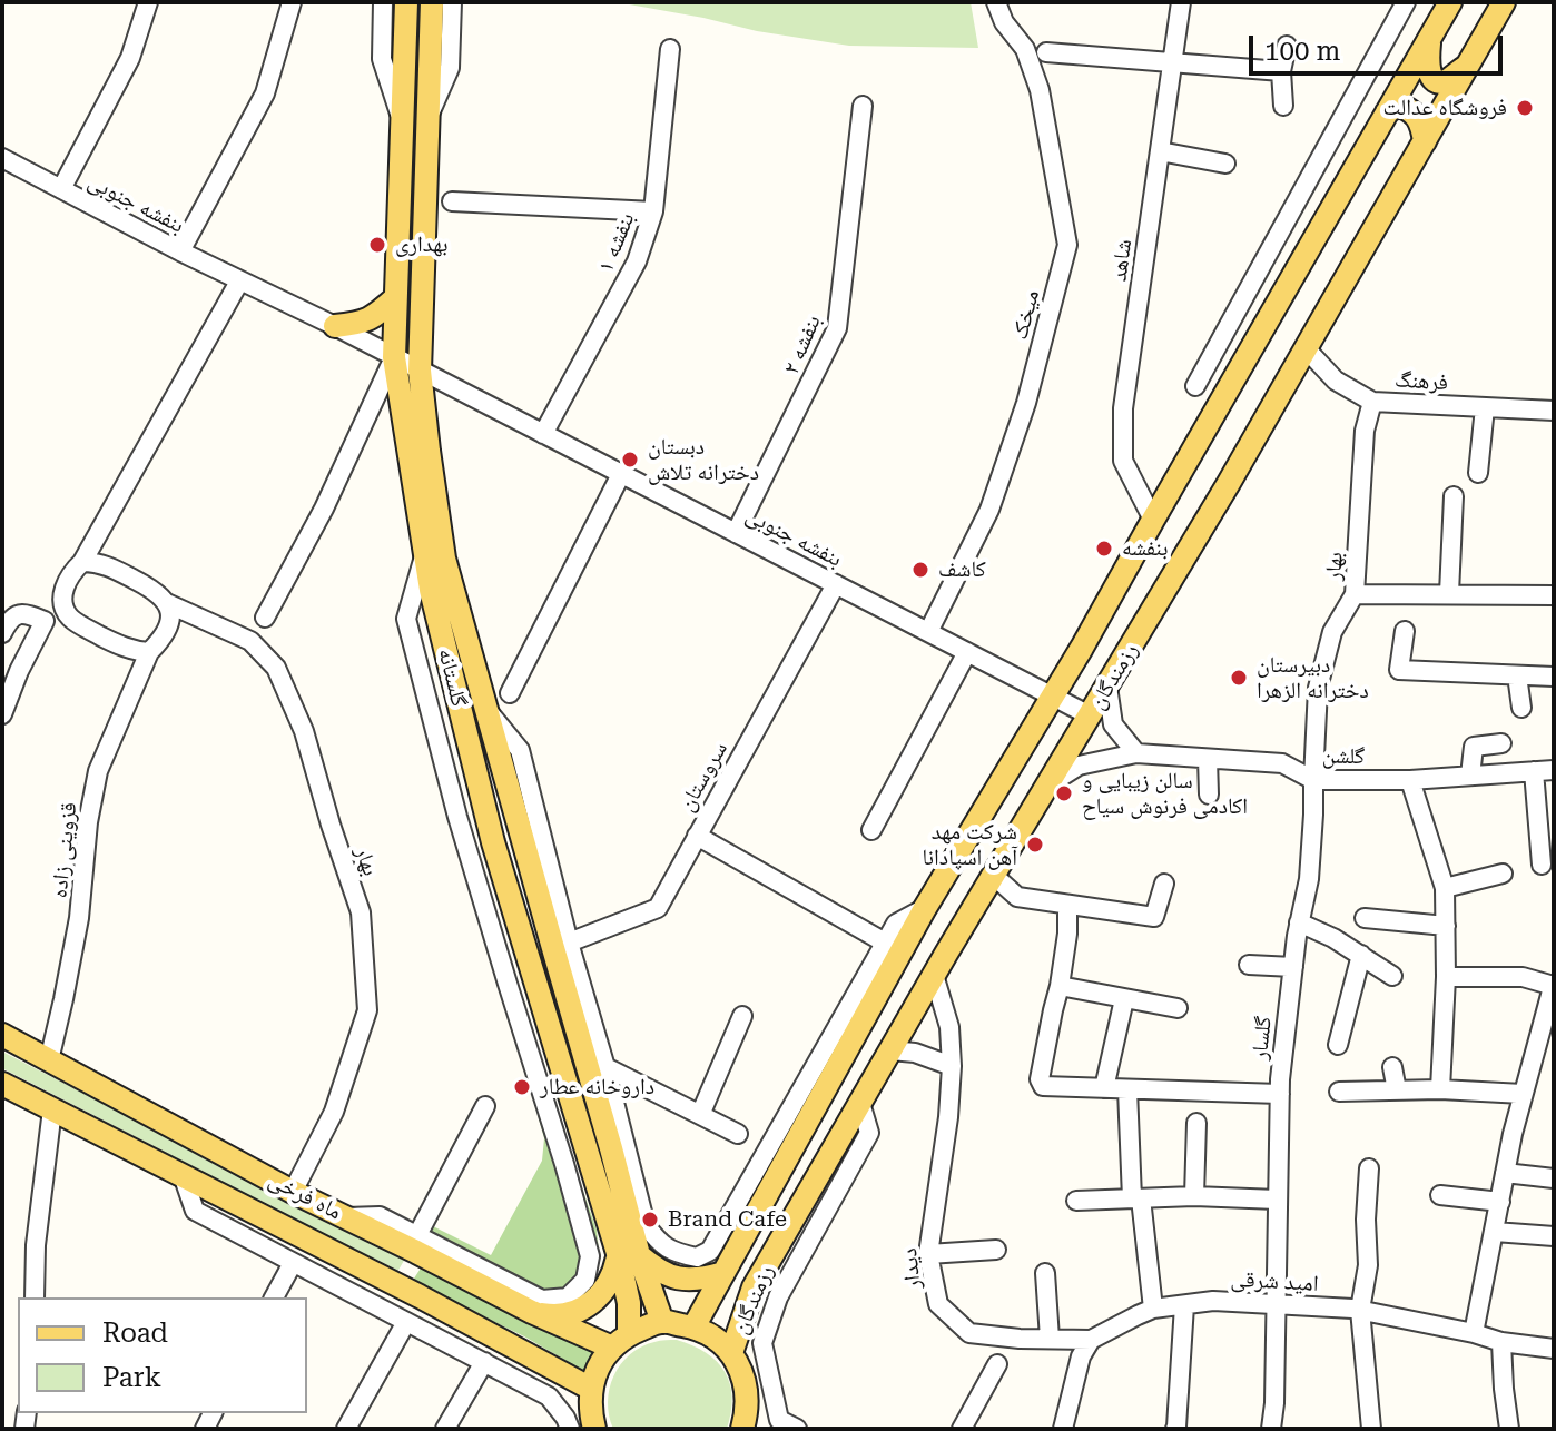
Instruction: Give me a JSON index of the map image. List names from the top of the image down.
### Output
{
  "streets": {
    "main road": ["رزمندگان", "گلستانه", "ماه فرخی"],
    "street": [
      "بنفشه جنوبی",
      "بنفشه ۱",
      "شاهد",
      "میخک",
      "بنفشه ۲",
      "فرهنگ",
      "بهار",
      "گلشن",
      "سروستان",
      "قزوینی زاده",
      "گلسار",
      "دیدار",
      "امید شرقی"
    ]
  },
  "crossings": [
    ["بنفشه جنوبی", "بنفشه ۱"],
    ["بنفشه جنوبی", "میخک"],
    ["بنفشه جنوبی", "بنفشه ۲"],
    ["بنفشه جنوبی", "رزمندگان"],
    ["بنفشه جنوبی", "گلستانه"],
    ["بنفشه جنوبی", "سروستان"],
    ["شاهد", "رزمندگان"],
    ["فرهنگ", "بهار"],
    ["فرهنگ", "رزمندگان"],
    ["بهار", "گلشن"],
    ["بهار", "قزوینی زاده"],
    ["بهار", "گلسار"],
    ["بهار", "ماه فرخی"],
    ["رزمندگان", "گلشن"],
    ["رزمندگان", "دیدار"],
    ["گلستانه", "ماه فرخی"],
    ["گلشن", "گلسار"],
    ["قزوینی زاده", "ماه فرخی"],
    ["گلسار", "امید شرقی"],
    ["دیدار", "امید شرقی"]
  ],
  "places": [
    "فروشگاه عدالت",
    "بهداری",
    "دبستان دخترانه تلاش",
    "بنفشه",
    "کاشف",
    "دبيرستان دخترانه الزهرا",
    "سالن زیبایی و اکادمی فرنوش سیاح",
    "شرکت مهد آهن اسپادانا",
    "داروخانه عطار",
    "Brand Cafe"
  ],
  "legend": ["Road", "Park"],
  "scale_bar": "100 m"
}
